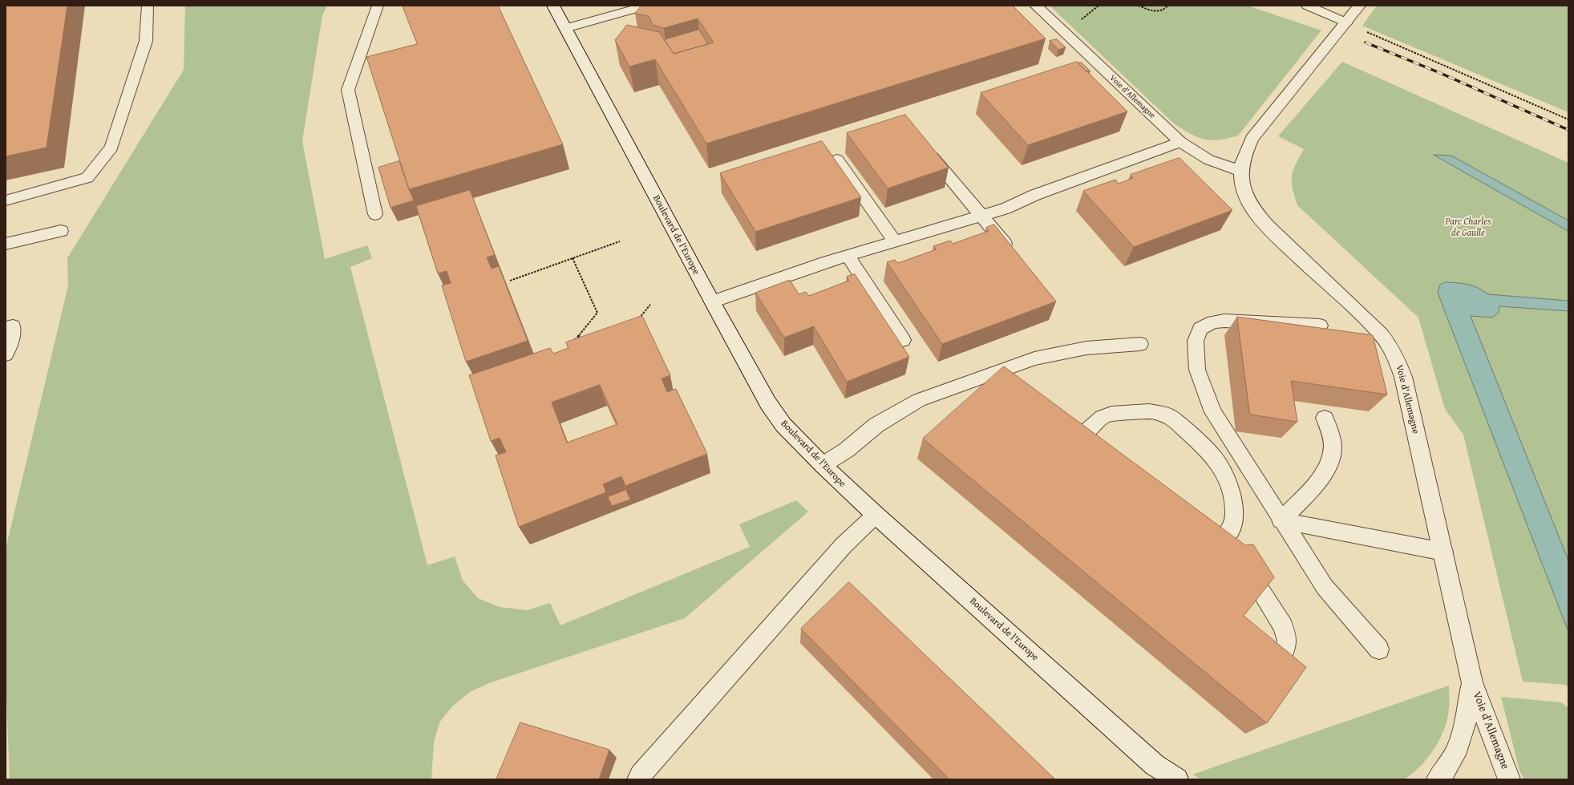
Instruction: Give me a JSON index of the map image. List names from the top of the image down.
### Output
{
  "streets": {
    "street": ["Voie d'Allemagne", "Boulevard de l'Europe"]
  },
  "parks": ["Parc Charles de Gaulle"]
}
